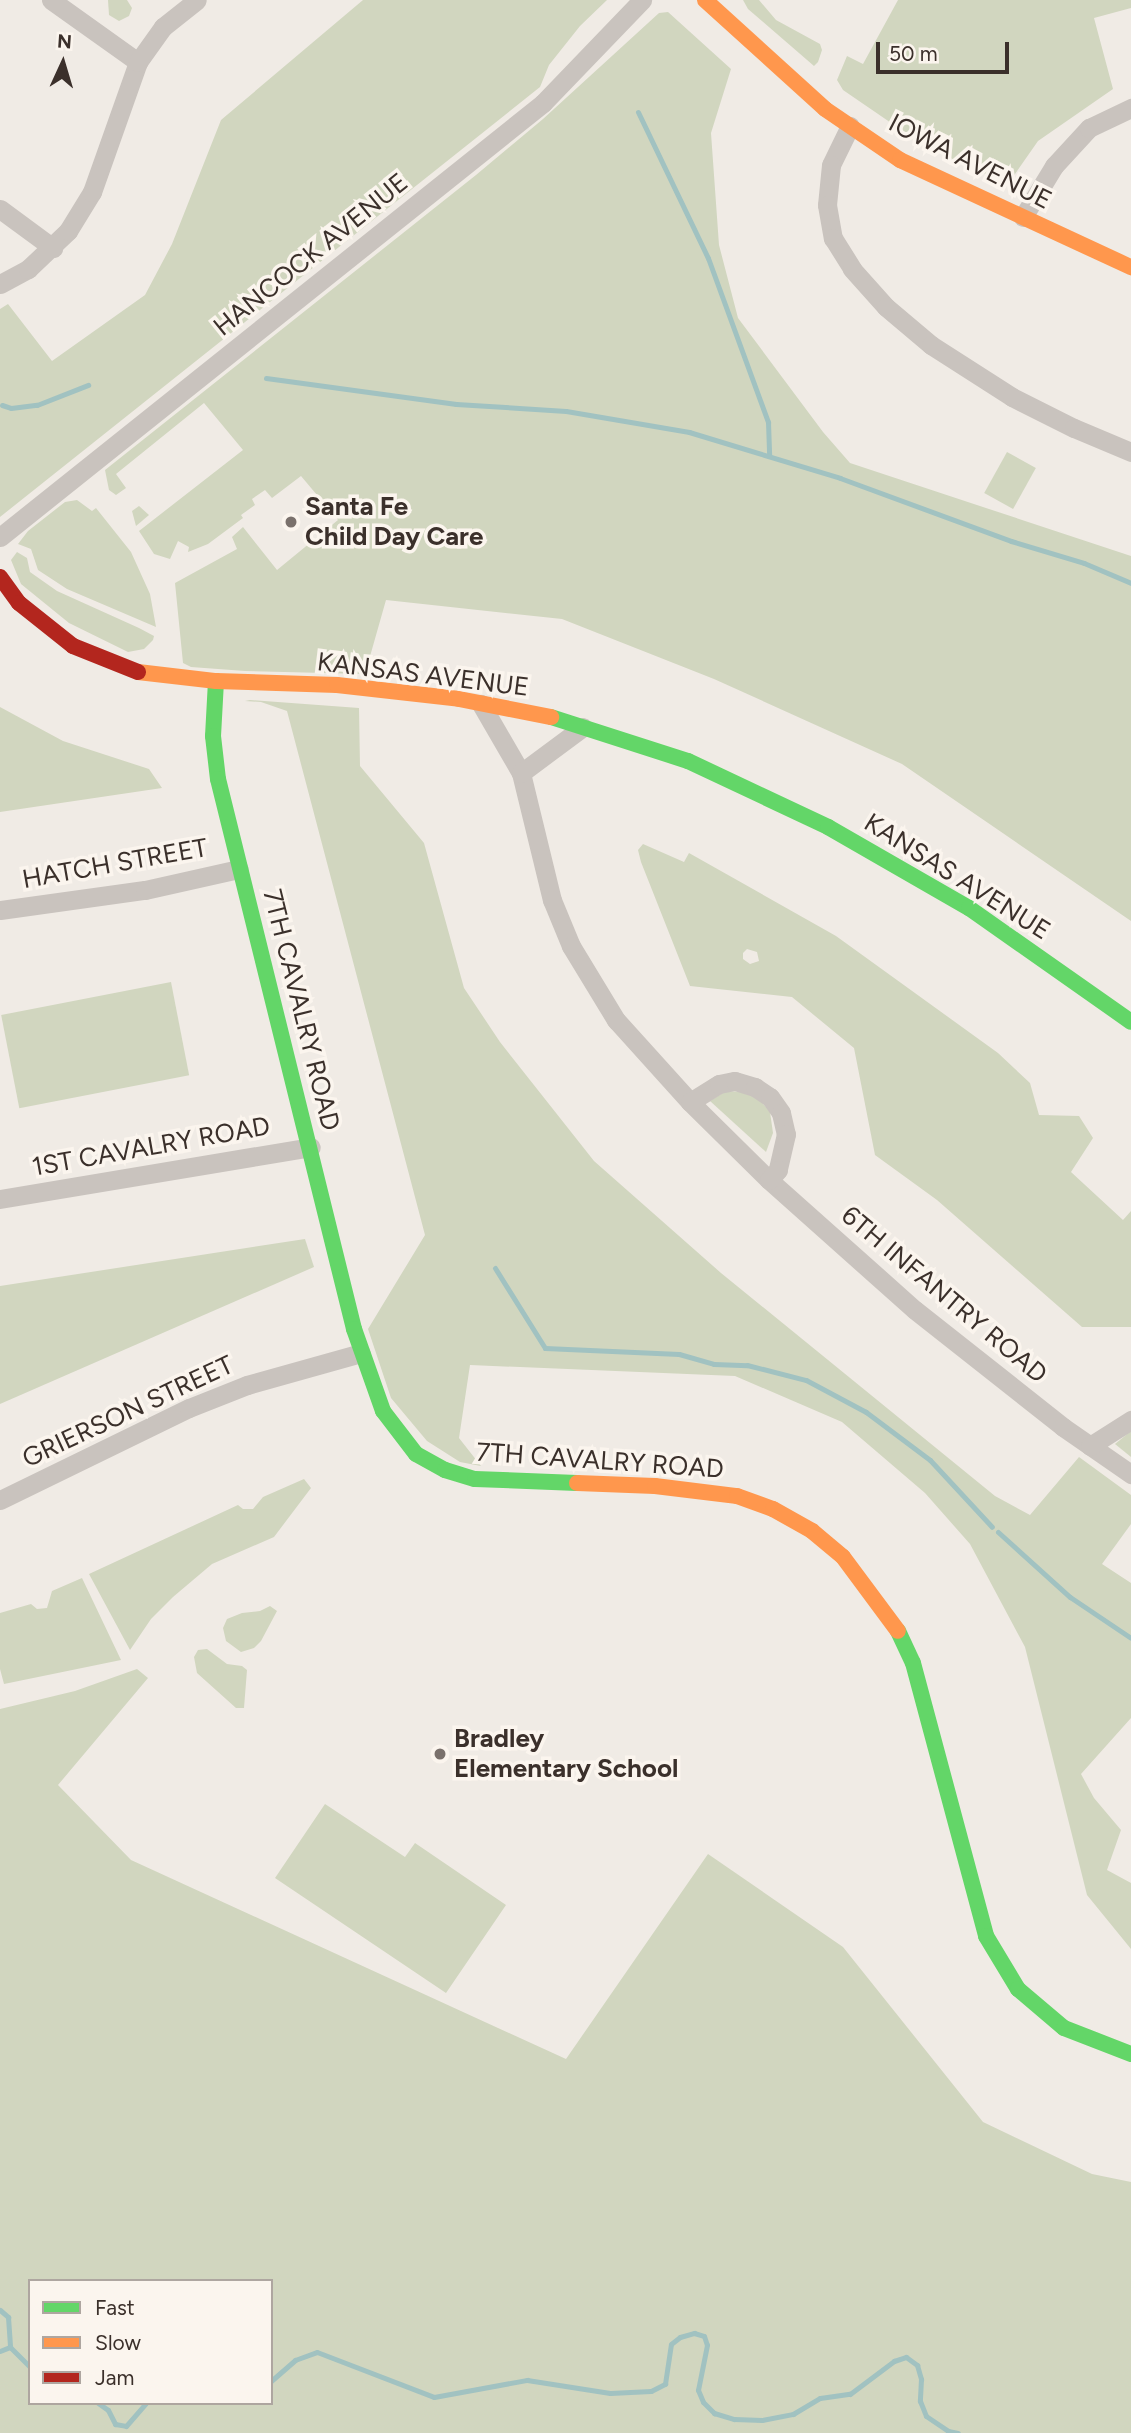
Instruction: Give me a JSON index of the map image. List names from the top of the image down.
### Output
{
  "streets": {
    "street": [
      "IOWA AVENUE",
      "HANCOCK AVENUE",
      "KANSAS AVENUE",
      "HATCH STREET",
      "7TH CAVALRY ROAD",
      "1ST CAVALRY ROAD",
      "6TH INFANTRY ROAD",
      "GRIERSON STREET"
    ]
  },
  "crossings": [
    ["KANSAS AVENUE", "7TH CAVALRY ROAD"],
    ["KANSAS AVENUE", "6TH INFANTRY ROAD"],
    ["HATCH STREET", "7TH CAVALRY ROAD"],
    ["7TH CAVALRY ROAD", "1ST CAVALRY ROAD"],
    ["7TH CAVALRY ROAD", "GRIERSON STREET"]
  ],
  "places": ["Santa Fe Child Day Care", "Bradley Elementary School"],
  "legend": ["Fast", "Slow", "Jam"],
  "scale_bar": "50 m",
  "north": "top"
}
